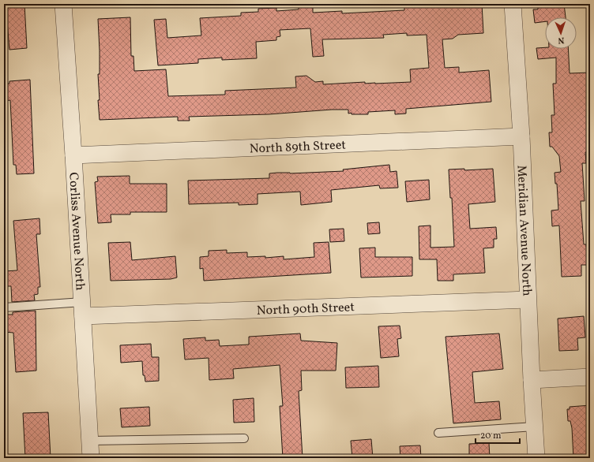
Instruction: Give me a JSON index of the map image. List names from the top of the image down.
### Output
{
  "streets": {
    "street": [
      "North 89th Street",
      "Corliss Avenue North",
      "Meridian Avenue North",
      "North 90th Street"
    ]
  },
  "crossings": [
    ["North 89th Street", "Corliss Avenue North"],
    ["North 89th Street", "Meridian Avenue North"],
    ["Corliss Avenue North", "North 90th Street"],
    ["Meridian Avenue North", "North 90th Street"]
  ],
  "scale_bar": "20 m",
  "north": "bottom"
}
